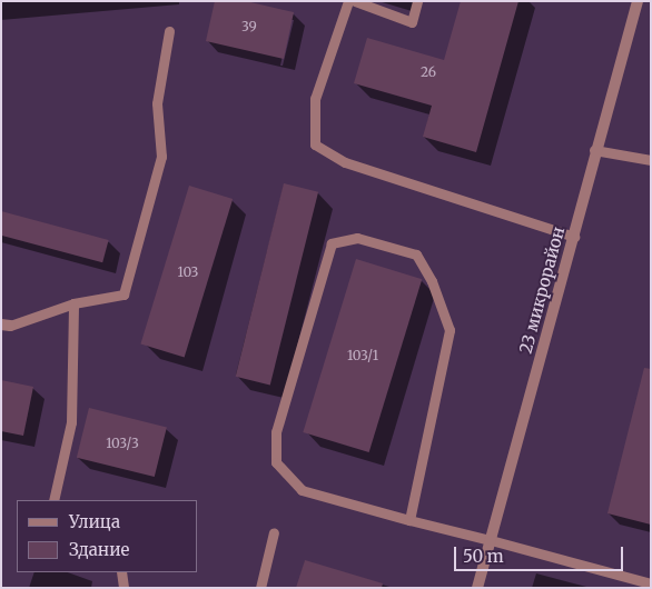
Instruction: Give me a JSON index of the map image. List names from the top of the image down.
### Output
{
  "streets": {
    "street": ["23 микрорайон"]
  },
  "house_numbers": [
    "39",
    "26",
    "103",
    "103/1",
    "103/3"
  ],
  "legend": ["Улица", "Здание"],
  "scale_bar": "50 m"
}
